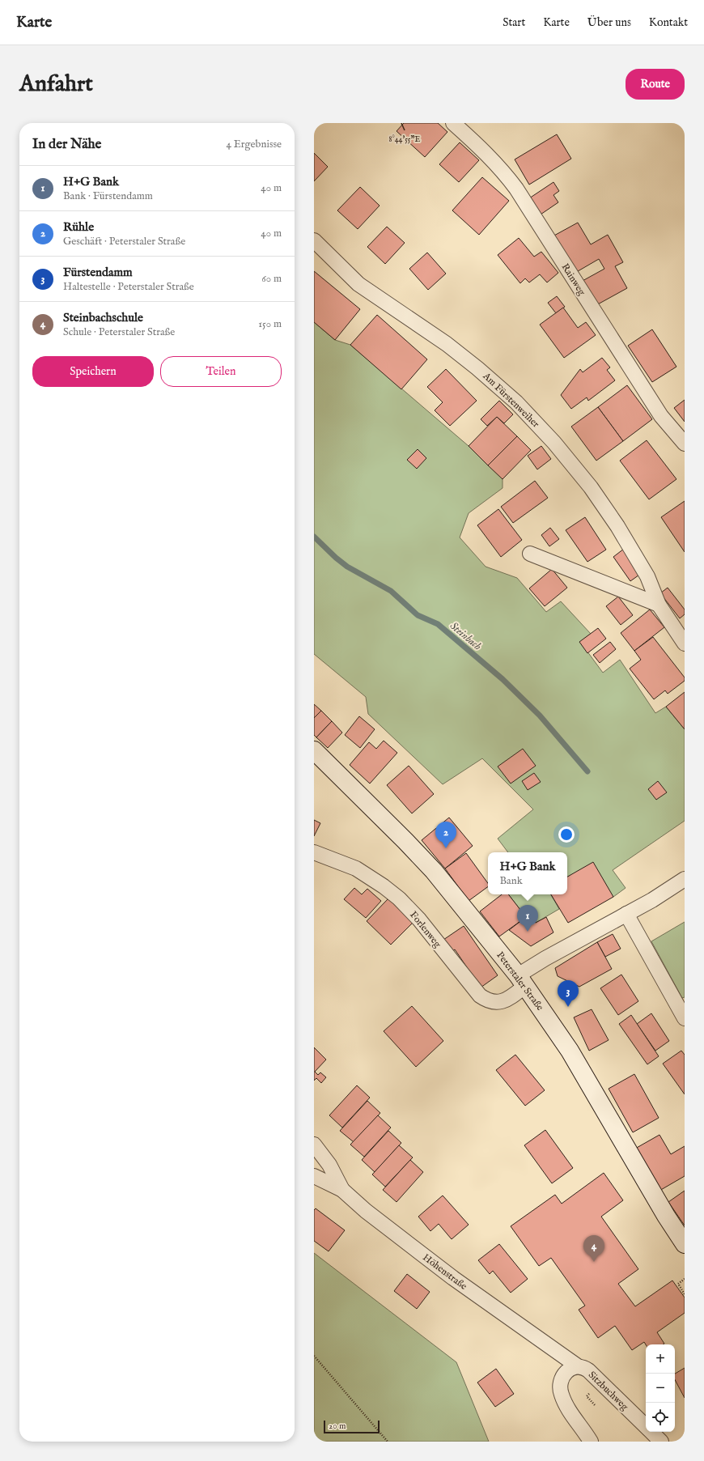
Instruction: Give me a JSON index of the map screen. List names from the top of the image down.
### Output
{
  "streets": {
    "main road": ["Peterstaler Straße"],
    "street": [
      "Rainweg",
      "Am Fürstenweiher",
      "Forlenweg",
      "Höhenstraße",
      "Sitzbuchweg"
    ]
  },
  "crossings": [
    ["Forlenweg", "Peterstaler Straße"],
    ["Höhenstraße", "Sitzbuchweg"]
  ],
  "water": ["Steinbach"],
  "scale_bar": "20 m",
  "page": {
    "header": "Karte",
    "nav": [
      "Start",
      "Karte",
      "Über uns",
      "Kontakt"
    ],
    "buttons": [
      "Route",
      ["Speichern", "Teilen"]
    ],
    "title": "Anfahrt",
    "heading": ["In der Nähe", "4 Ergebnisse"],
    "list": [
      {
        "mark": "1",
        "name": "H+G Bank",
        "note": "Bank · Fürstendamm",
        "value": "40 m"
      },
      {
        "mark": "2",
        "name": "Rühle",
        "note": "Geschäft · Peterstaler Straße",
        "value": "40 m"
      },
      {
        "mark": "3",
        "name": "Fürstendamm",
        "note": "Haltestelle · Peterstaler Straße",
        "value": "60 m"
      },
      {
        "mark": "4",
        "name": "Steinbachschule",
        "note": "Schule · Peterstaler Straße",
        "value": "150 m"
      }
    ],
    "pins": [
      "2",
      "1",
      "3",
      "4"
    ],
    "popup": ["H+G Bank", "Bank"],
    "map_buttons": ["+", "−"],
    "scale": "20 m"
  },
  "coordinates": ["8°44'55\"E"]
}
